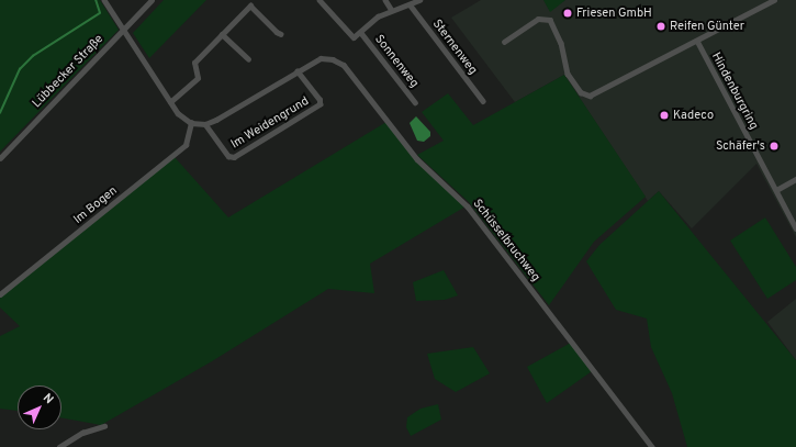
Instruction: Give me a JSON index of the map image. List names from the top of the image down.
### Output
{
  "streets": {
    "street": [
      "Sternenweg",
      "Sonnenweg",
      "Lübbecker Straße",
      "Hindenburgring",
      "Im Weidengrund",
      "Im Bogen",
      "Schüsselbruchweg"
    ]
  },
  "crossings": [
    ["Im Weidengrund", "Schüsselbruchweg"]
  ],
  "places": [
    "Friesen GmbH",
    "Reifen Günter",
    "Kadeco",
    "Schäfer's"
  ],
  "north": "top right"
}
